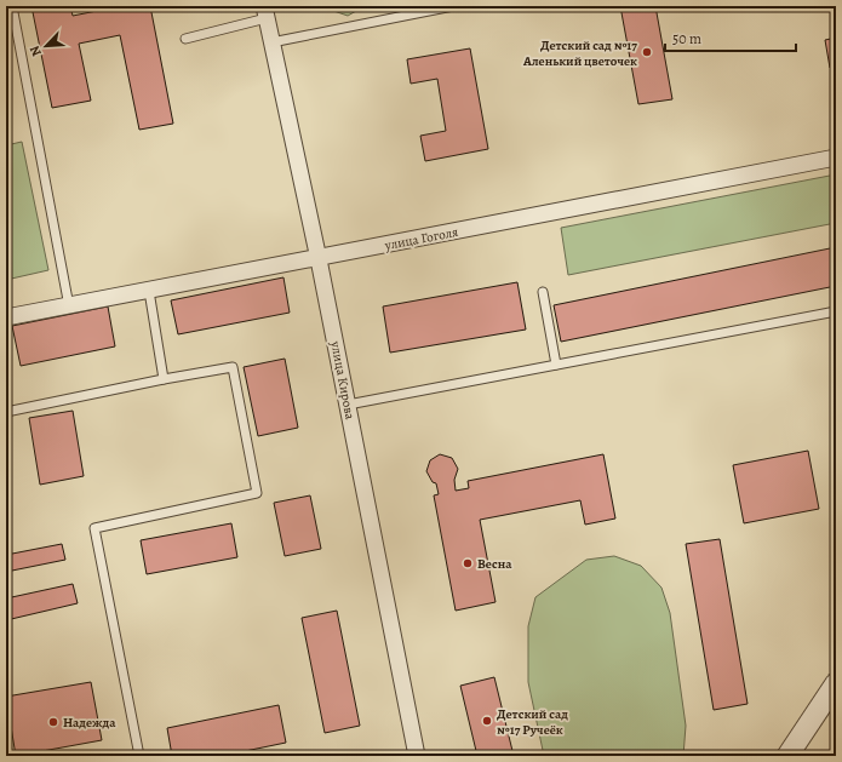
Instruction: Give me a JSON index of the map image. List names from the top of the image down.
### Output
{
  "streets": {
    "street": ["улица Гоголя", "улица Кирова"]
  },
  "crossings": [
    ["улица Гоголя", "улица Кирова"]
  ],
  "places": [
    "Детский сад №17 Аленький цветочек",
    "Весна",
    "Детский сад №17 Ручеёк",
    "Надежда"
  ],
  "scale_bar": "50 m",
  "north": "bottom left"
}
